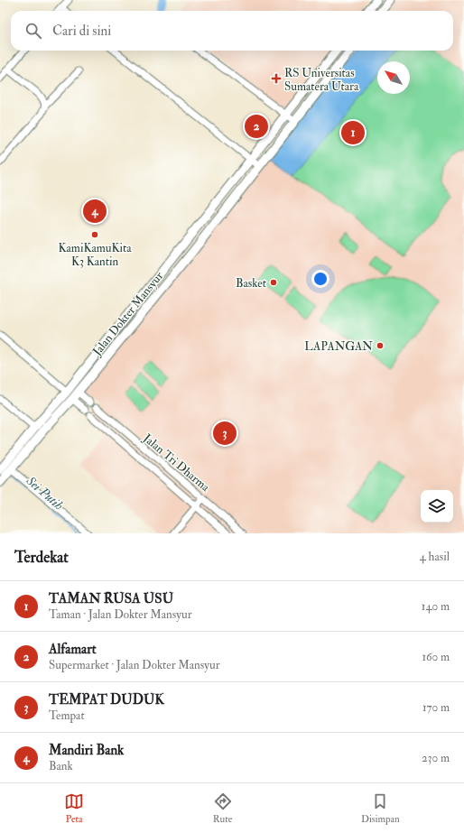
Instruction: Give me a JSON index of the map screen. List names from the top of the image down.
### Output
{
  "streets": {
    "main road": ["Jalan Dokter Mansyur"],
    "street": ["Jalan Tri Dharma"]
  },
  "water": ["Sei Putih"],
  "places": {
    "health": ["RS Universitas Sumatera Utara"],
    "other": ["KamiKamuKita K3 Kantin", "Basket", "LAPANGAN"]
  },
  "north": "top left",
  "page": {
    "search": "Cari di sini",
    "pins": [
      "2",
      "1",
      "4",
      "3"
    ],
    "heading": ["Terdekat", "4 hasil"],
    "list": [
      {
        "mark": "1",
        "name": "TAMAN RUSA USU",
        "note": "Taman · Jalan Dokter Mansyur",
        "value": "140 m"
      },
      {
        "mark": "2",
        "name": "Alfamart",
        "note": "Supermarket · Jalan Dokter Mansyur",
        "value": "160 m"
      },
      {
        "mark": "3",
        "name": "TEMPAT DUDUK",
        "note": "Tempat",
        "value": "170 m"
      },
      {
        "mark": "4",
        "name": "Mandiri Bank",
        "note": "Bank",
        "value": "230 m"
      }
    ],
    "nav": ["Peta", "Rute", "Disimpan"]
  }
}
